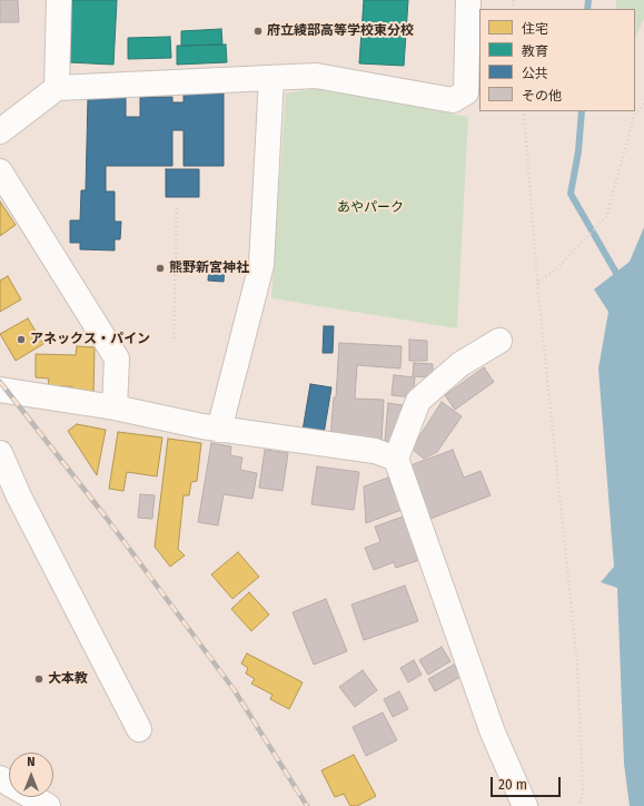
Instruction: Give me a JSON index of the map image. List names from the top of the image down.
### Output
{
  "parks": ["あやパーク"],
  "places": [
    "府立綾部高等学校東分校",
    "熊野新宮神社",
    "アネックス・パイン",
    "大本教"
  ],
  "legend": [
    "住宅",
    "教育",
    "公共",
    "その他"
  ],
  "scale_bar": "20 m",
  "north": "top"
}
